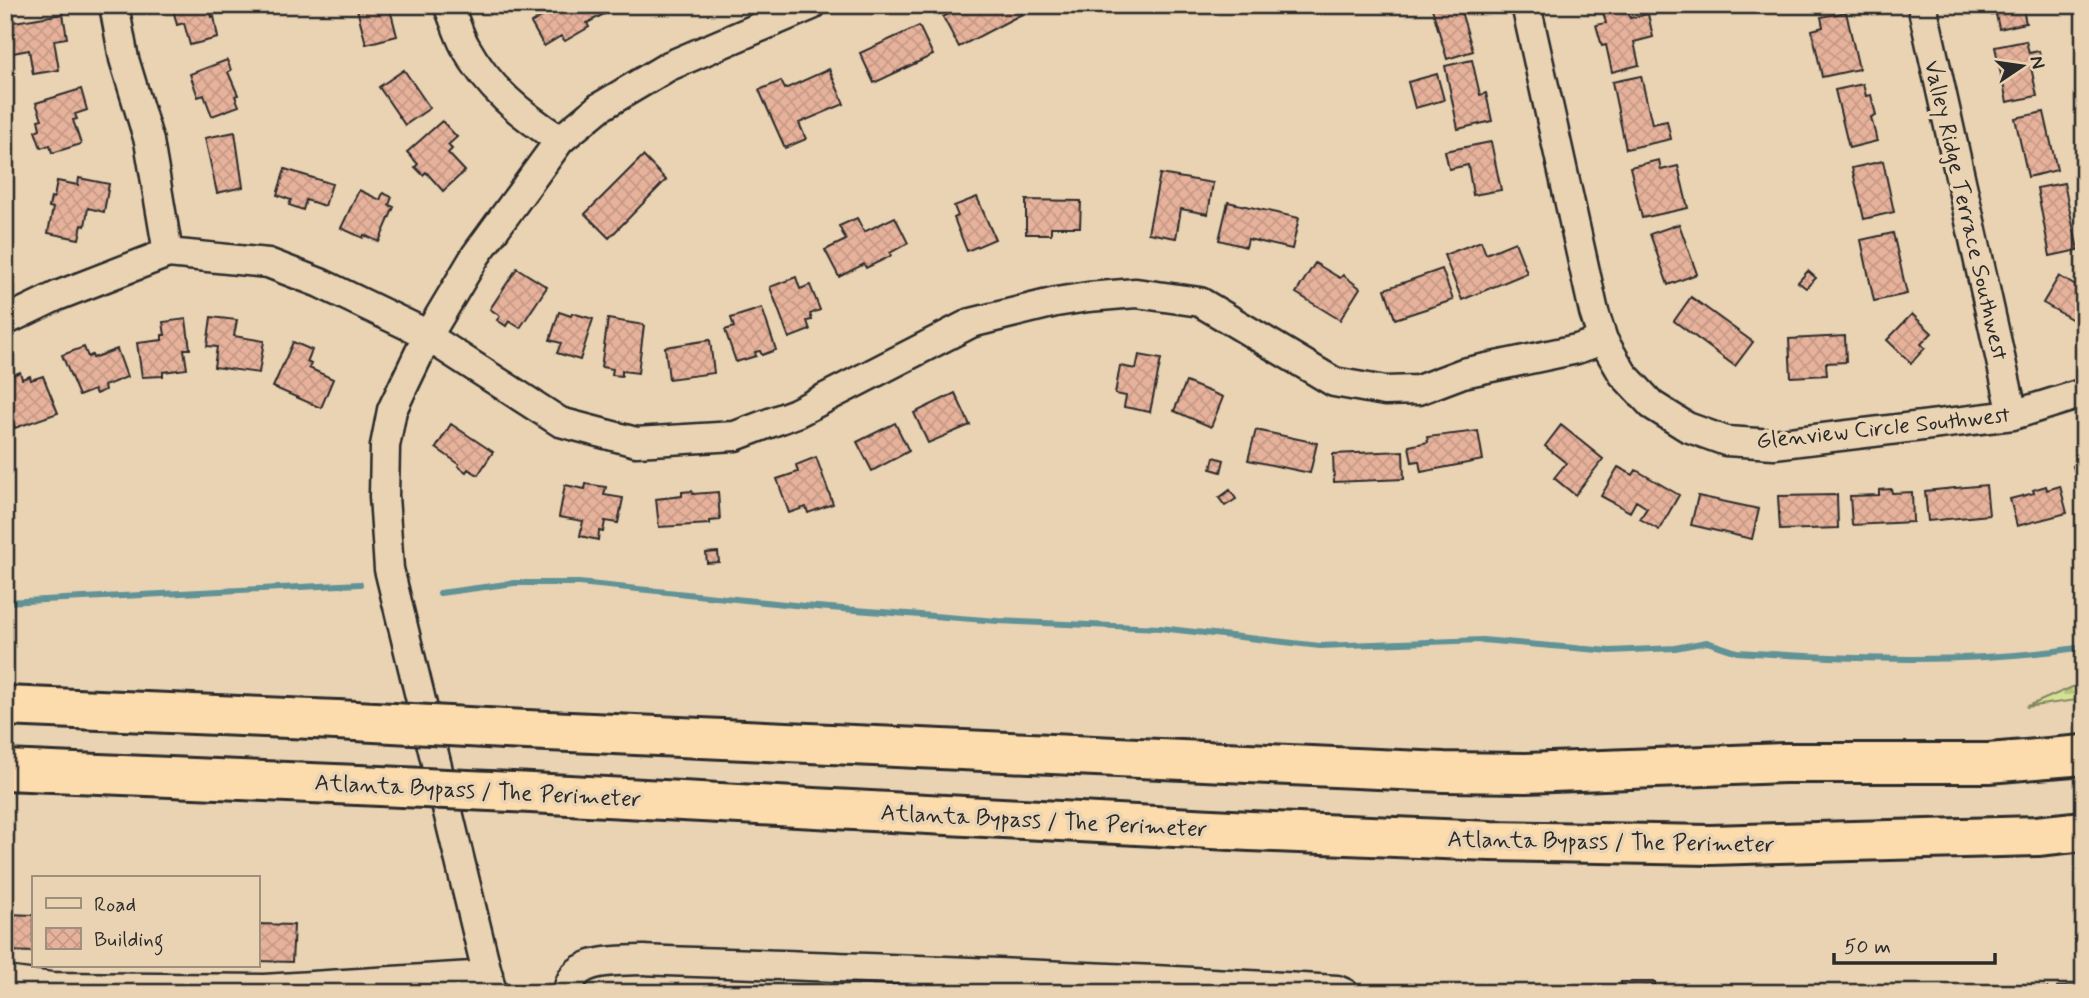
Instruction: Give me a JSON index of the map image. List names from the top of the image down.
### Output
{
  "streets": {
    "highway": ["Atlanta Bypass / The Perimeter"],
    "street": ["Valley Ridge Terrace Southwest", "Glenview Circle Southwest"]
  },
  "crossings": [
    ["Valley Ridge Terrace Southwest", "Glenview Circle Southwest"]
  ],
  "legend": ["Road", "Building"],
  "scale_bar": "50 m",
  "north": "right"
}
